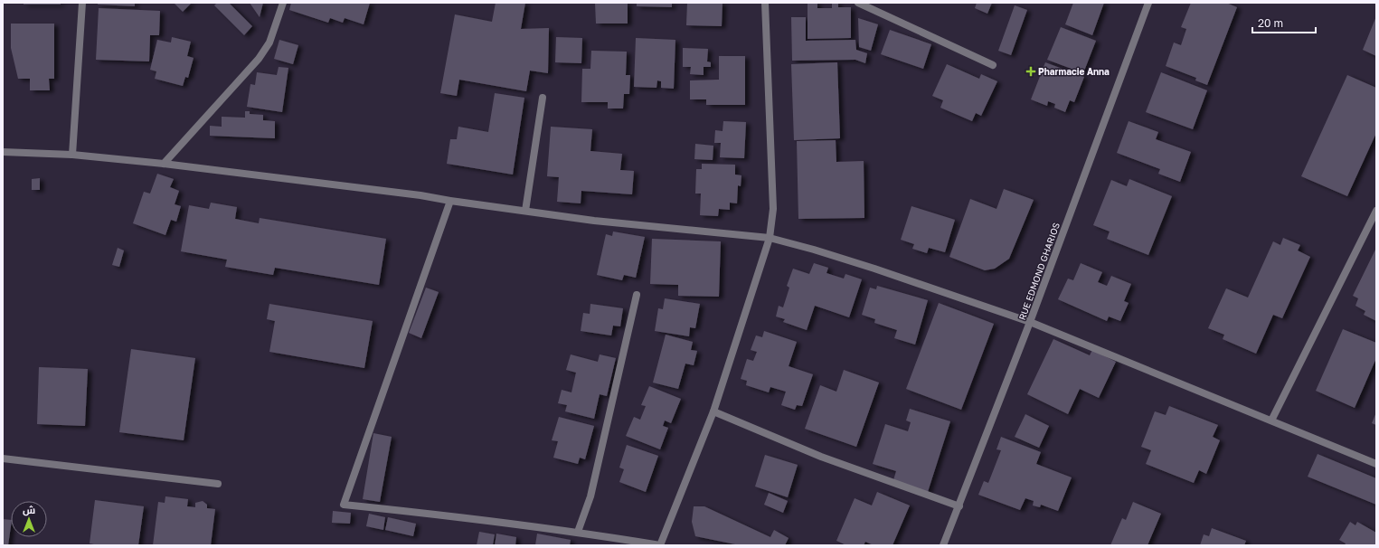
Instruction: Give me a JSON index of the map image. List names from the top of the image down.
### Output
{
  "streets": {
    "street": ["RUE EDMOND GHARIOS"]
  },
  "places": {
    "health": ["Pharmacie Anna"]
  },
  "scale_bar": "20 m",
  "north": "top"
}
